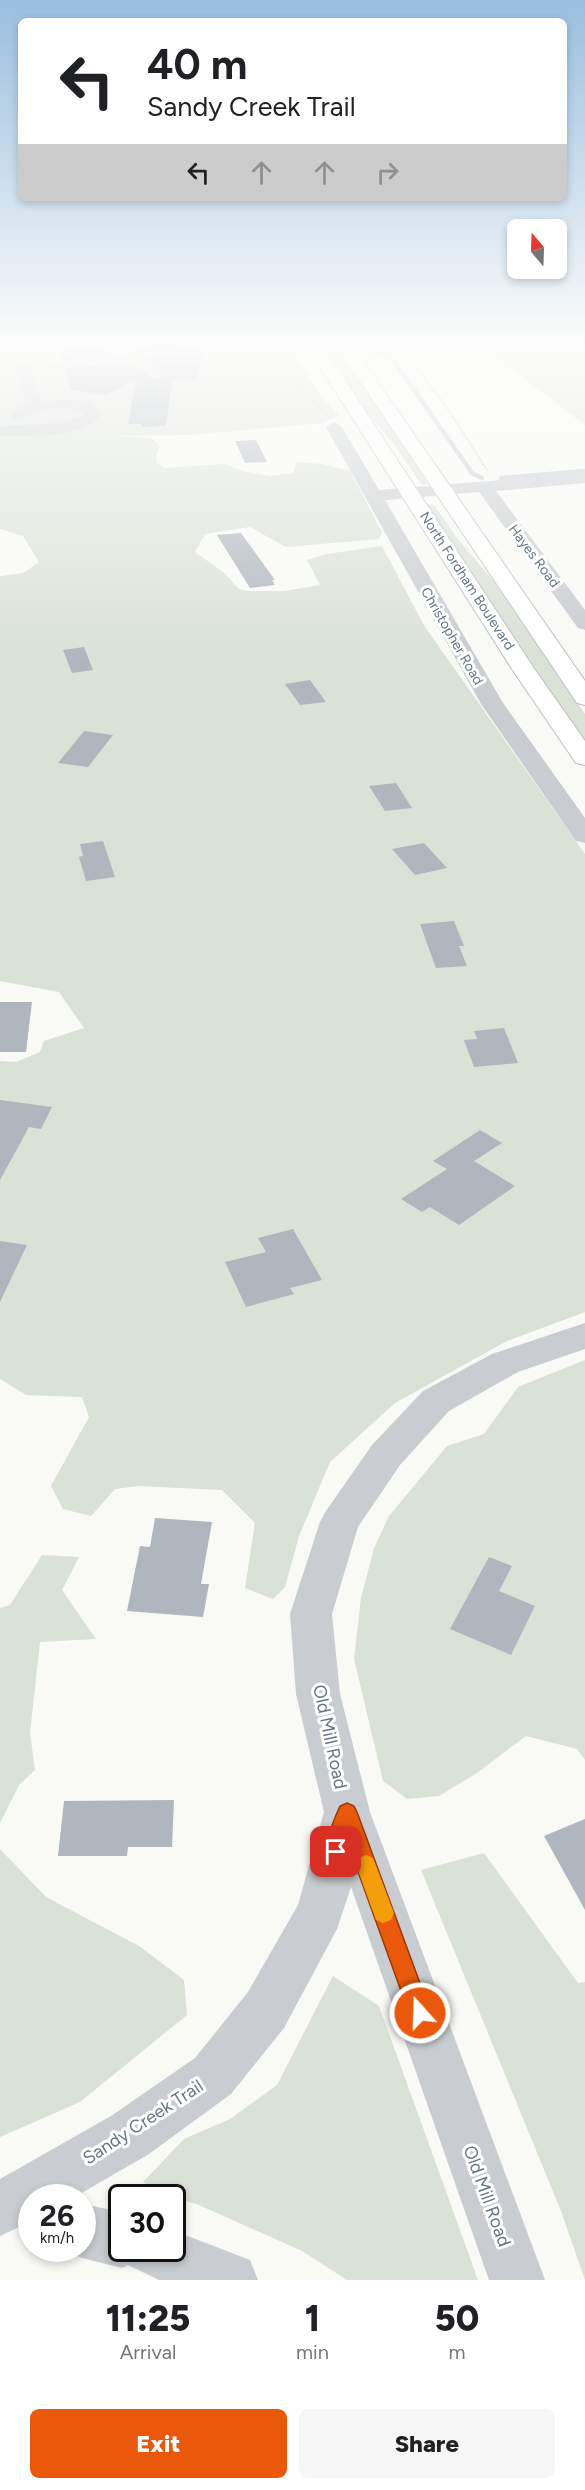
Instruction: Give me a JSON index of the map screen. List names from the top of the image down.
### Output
{
  "streets": {
    "highway": ["North Fordham Boulevard"],
    "street": [
      "Hayes Road",
      "Christopher Road",
      "Old Mill Road",
      "Sandy Creek Trail"
    ]
  },
  "crossings": [
    ["Old Mill Road", "Sandy Creek Trail"]
  ],
  "north": "top",
  "page": {
    "turn": ["40 m", "Sandy Creek Trail"],
    "speed": "26 km/h",
    "limit": "30",
    "eta": [
      "11:25",
      "Arrival",
      "1",
      "min",
      "50",
      "m"
    ],
    "buttons": ["Exit", "Share"]
  }
}
